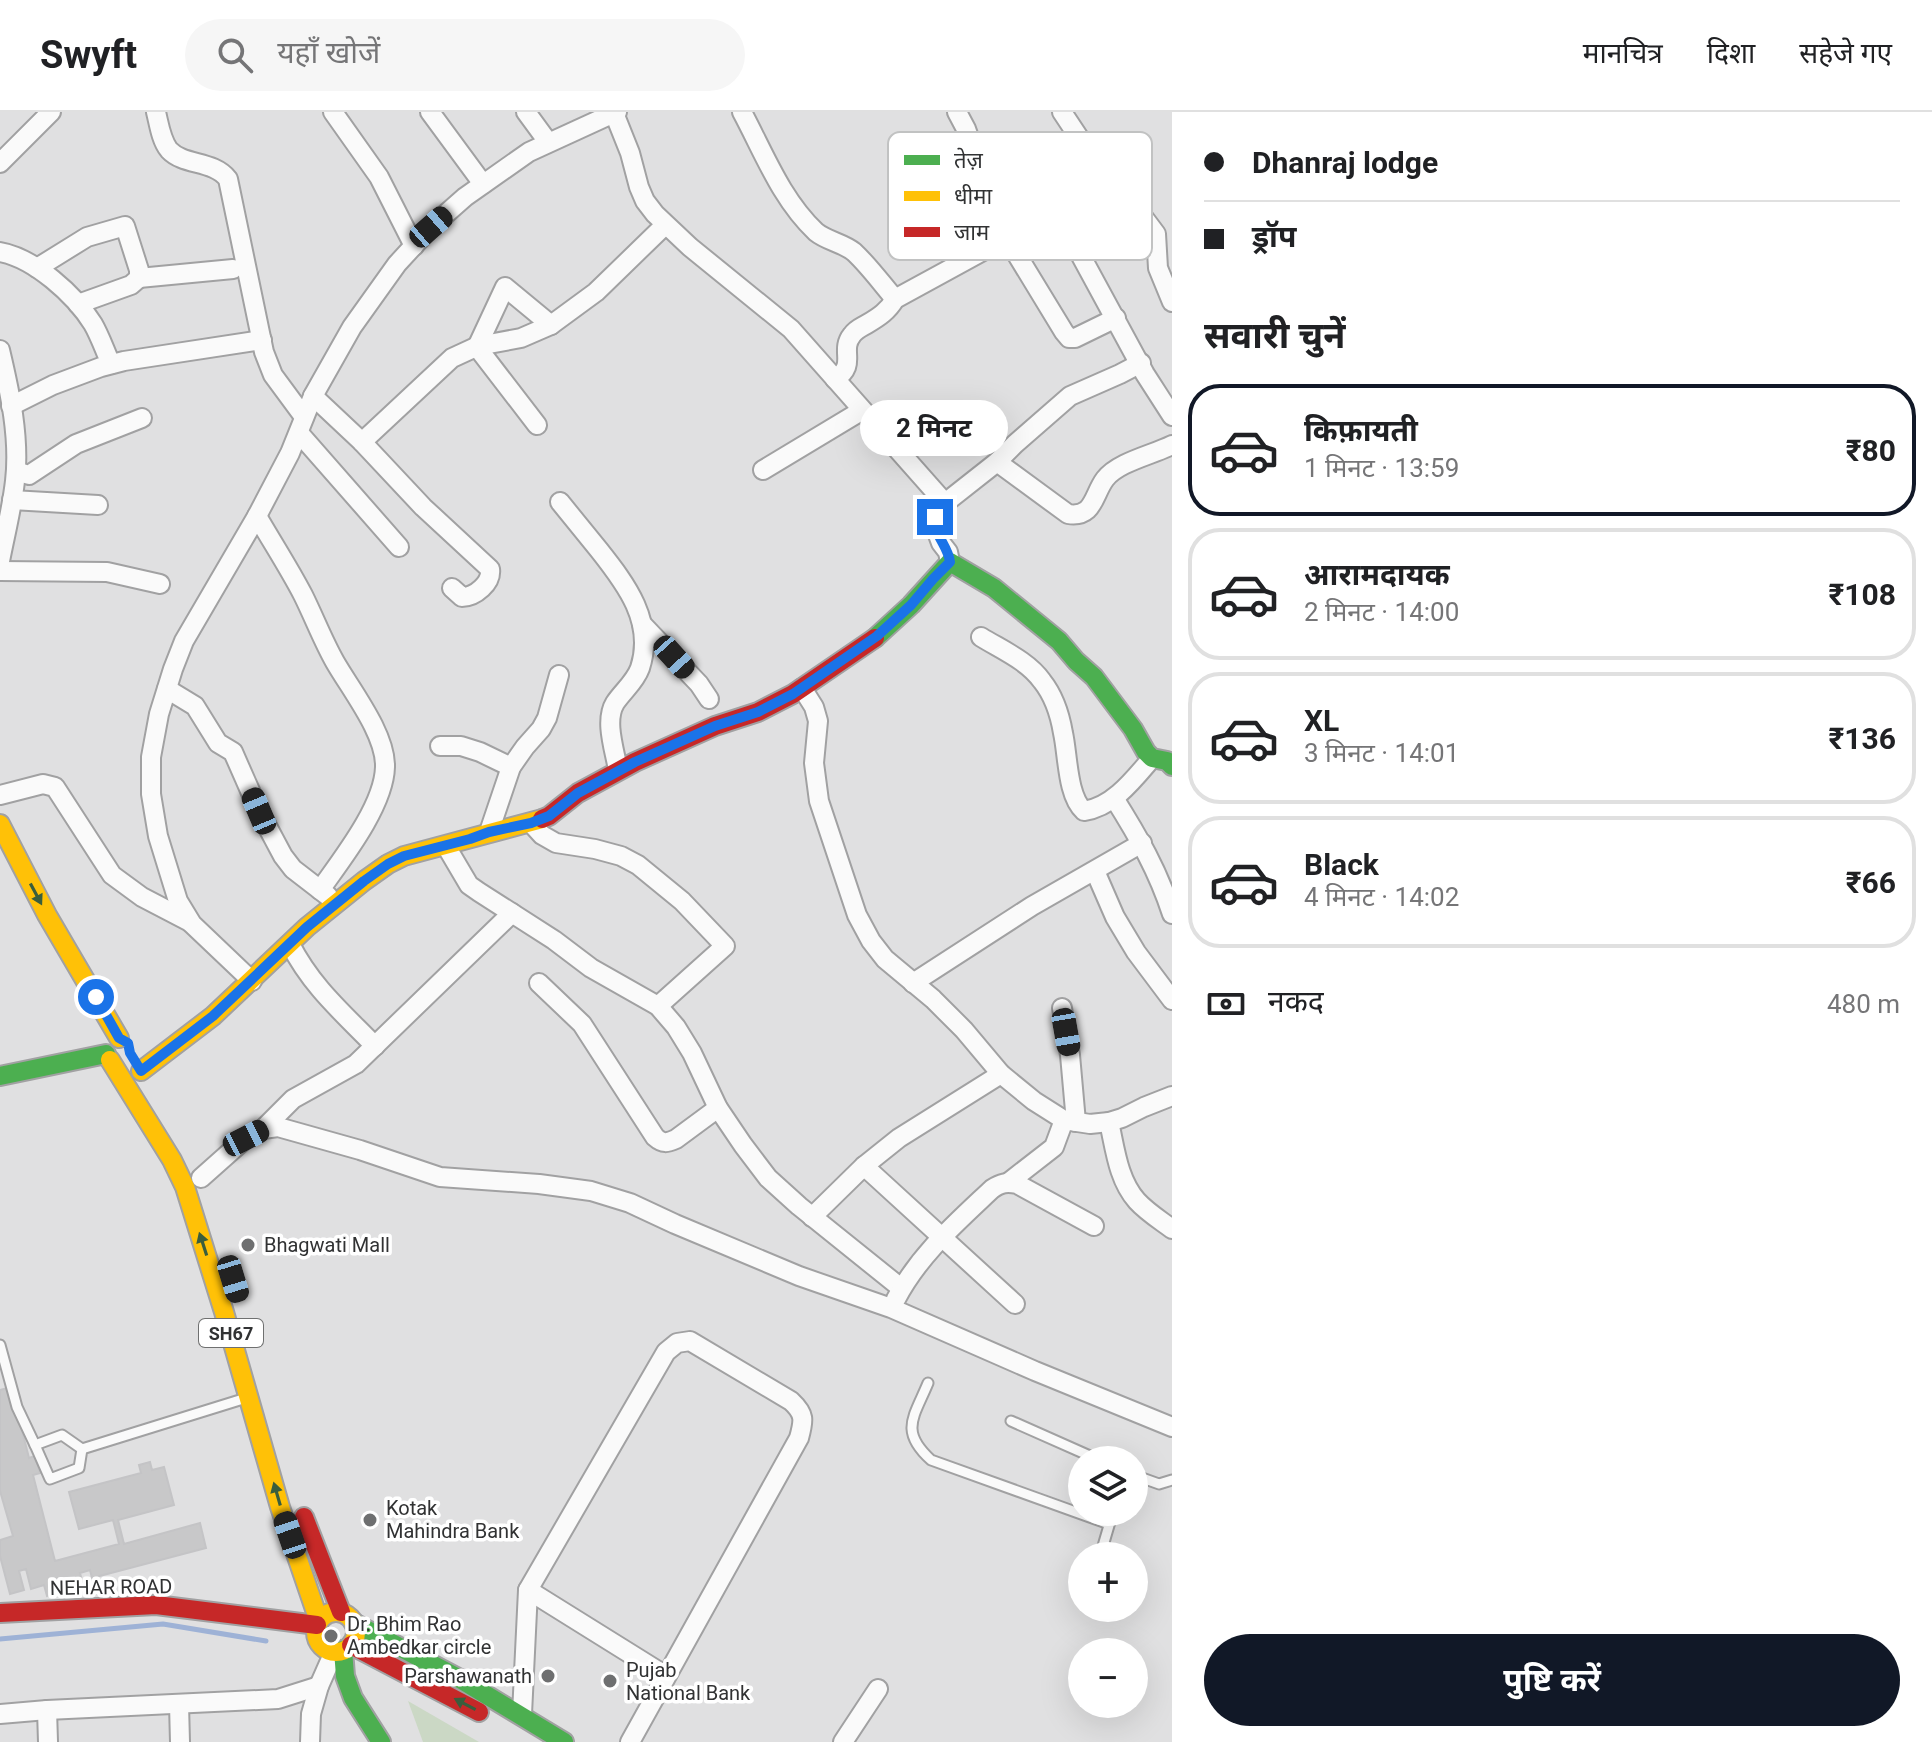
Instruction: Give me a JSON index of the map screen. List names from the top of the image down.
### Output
{
  "streets": {
    "street": ["SH67", "NEHAR ROAD"]
  },
  "crossings": [
    ["SH67", "NEHAR ROAD"]
  ],
  "places": [
    "Bhagwati Mall",
    "Kotak Mahindra Bank",
    "Dr. Bhim Rao Ambedkar circle",
    "Parshawanath",
    "Pujab National Bank"
  ],
  "legend": ["तेज़", "धीमा", "जाम"],
  "page": {
    "header": "Swyft",
    "search": "यहाँ खोजें",
    "nav": ["मानचित्र", "दिशा", "सहेजे गए"],
    "banner": ["Dhanraj lodge", "ड्रॉप"],
    "heading": "सवारी चुनें",
    "list": [
      {
        "name": "किफ़ायती",
        "note": "1 मिनट · 13:59",
        "value": "₹80"
      },
      {
        "name": "आरामदायक",
        "note": "2 मिनट · 14:00",
        "value": "₹108"
      },
      {
        "name": "XL",
        "note": "3 मिनट · 14:01",
        "value": "₹136"
      },
      {
        "name": "Black",
        "note": "4 मिनट · 14:02",
        "value": "₹66"
      }
    ],
    "bubble": "2 मिनट",
    "pay": ["नकद", "480 m"],
    "map_buttons": ["+", "−"],
    "buttons": "पुष्टि करें"
  }
}
